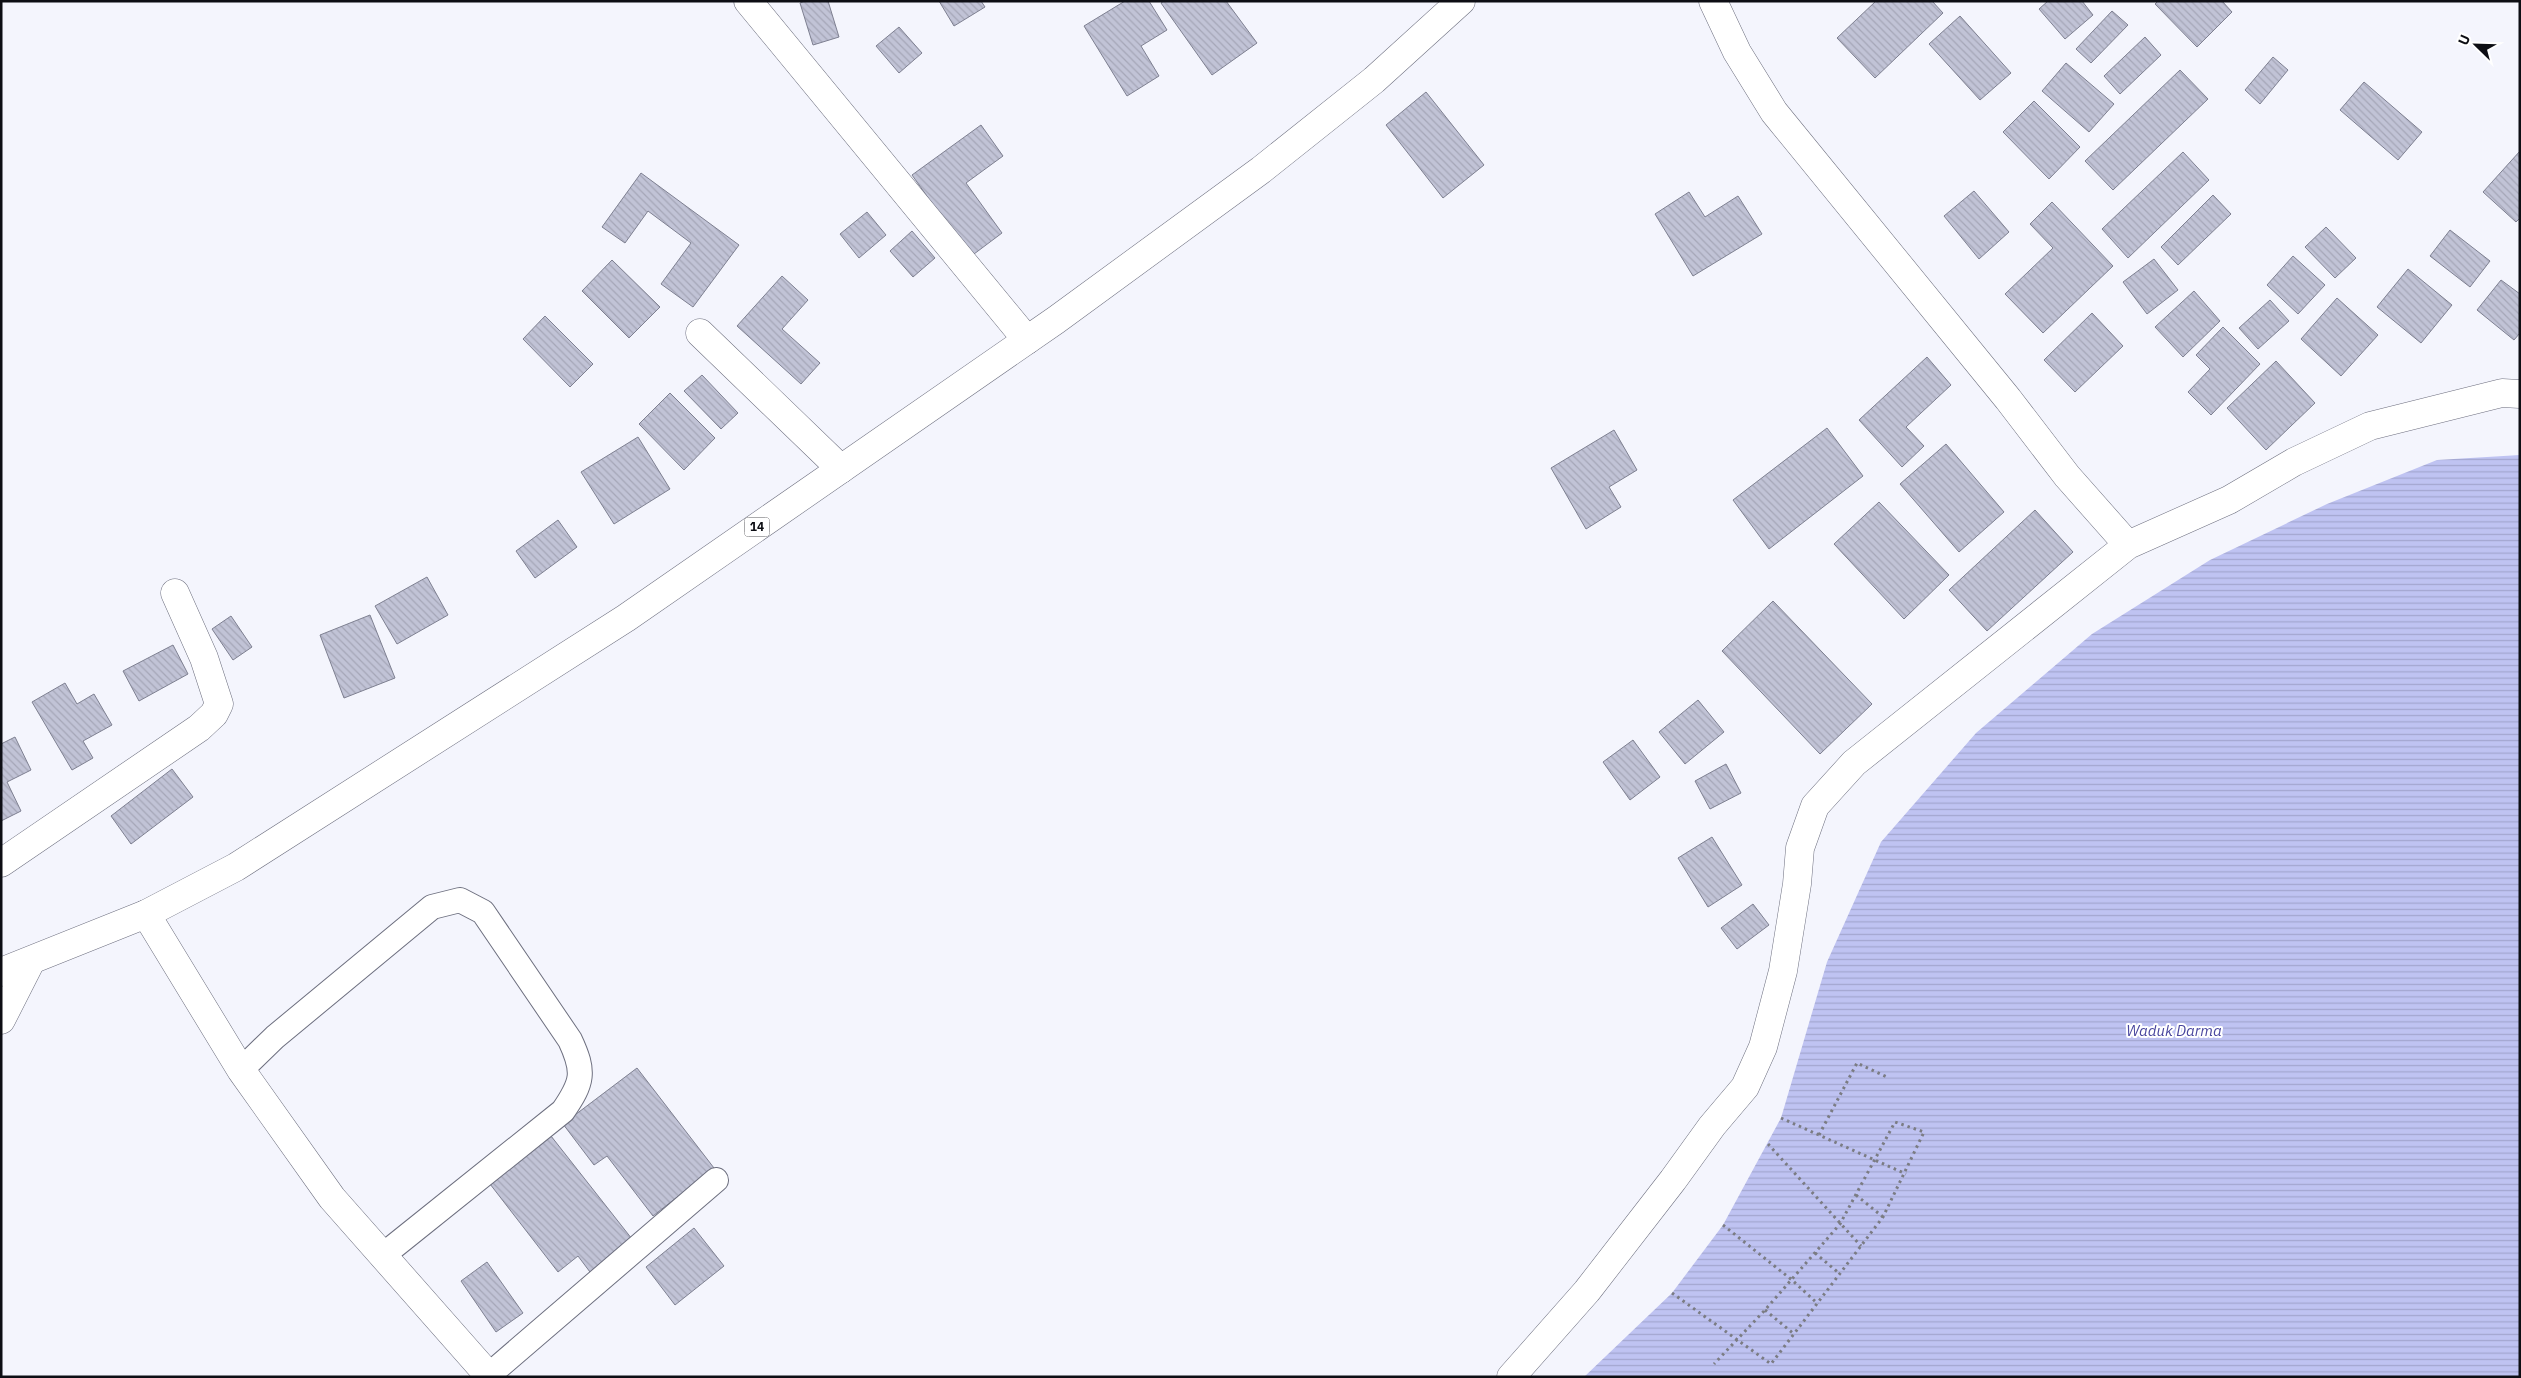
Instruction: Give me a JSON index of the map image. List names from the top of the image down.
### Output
{
  "streets": {
    "main road": ["14"]
  },
  "water": ["Waduk Darma"],
  "north": "top left"
}
